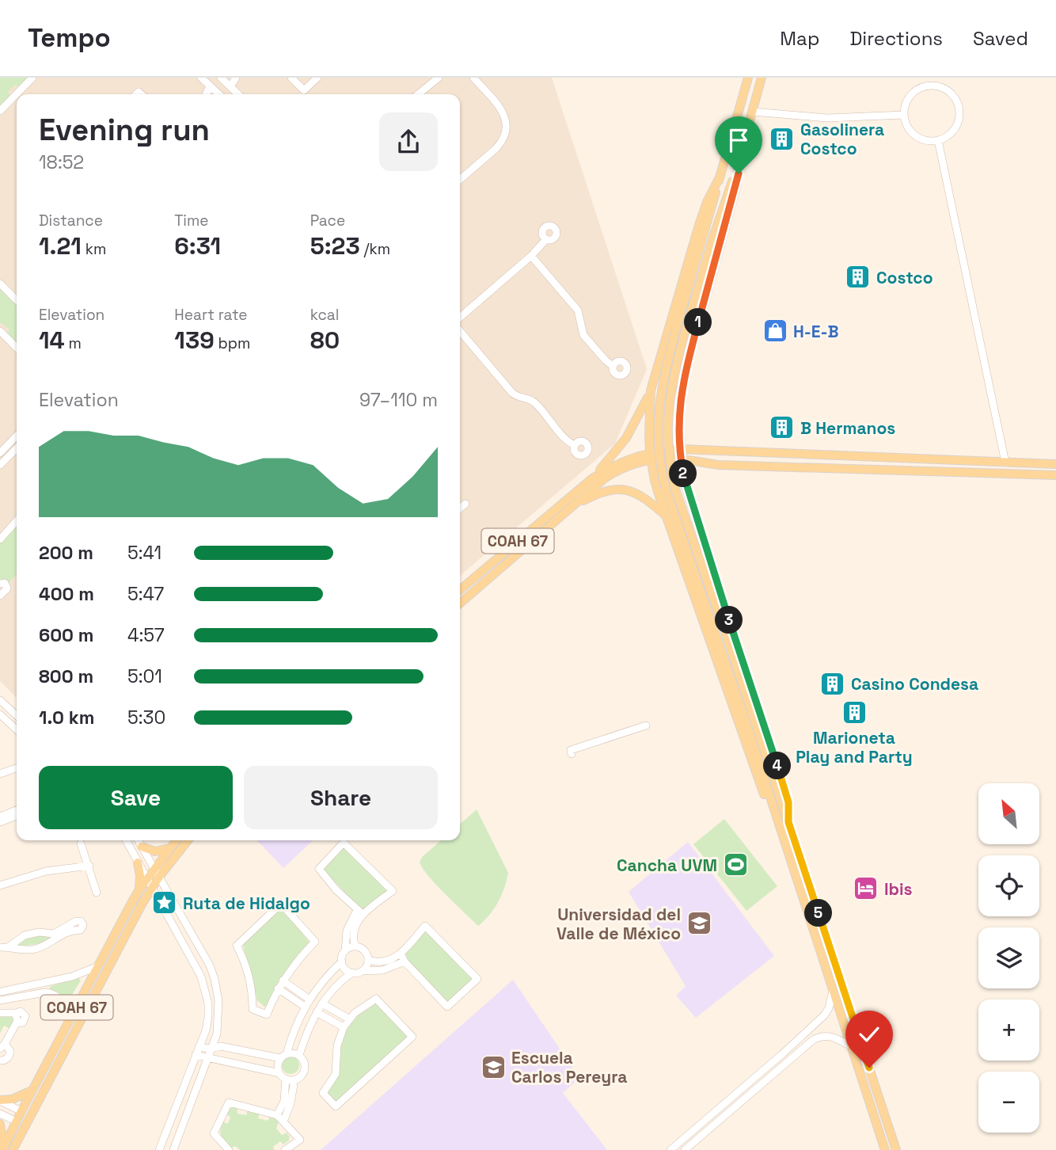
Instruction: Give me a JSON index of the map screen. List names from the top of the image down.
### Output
{
  "streets": {
    "main road": ["COAH 67"]
  },
  "places": {
    "building": [
      "Gasolinera Costco",
      "Costco",
      "B Hermanos",
      "Casino Condesa",
      "Marioneta Play and Party"
    ],
    "shop": ["H-E-B"],
    "sports": ["Cancha UVM"],
    "hotel": ["Ibis"],
    "place": ["Ruta de Hidalgo"],
    "school or university": ["Universidad del Valle de México", "Escuela Carlos Pereyra"]
  },
  "north": "top left",
  "page": {
    "header": "Tempo",
    "nav": ["Map", "Directions", "Saved"],
    "heading": ["Evening run", "18:52"],
    "stats": [
      ["Distance", "1.21 km"],
      ["Time", "6:31"],
      ["Pace", "5:23 /km"],
      ["Elevation", "14 m"],
      ["Heart rate", "139 bpm"],
      ["kcal", "80"]
    ],
    "pins": [
      "1",
      "2",
      "3",
      "4",
      "5"
    ],
    "chart": ["Elevation", "97–110 m"],
    "list": [
      {
        "name": "200 m",
        "note": "5:41"
      },
      {
        "name": "400 m",
        "note": "5:47"
      },
      {
        "name": "600 m",
        "note": "4:57"
      },
      {
        "name": "800 m",
        "note": "5:01"
      },
      {
        "name": "1.0 km",
        "note": "5:30"
      }
    ],
    "buttons": ["Save", "Share"],
    "map_buttons": ["+", "−"]
  }
}
